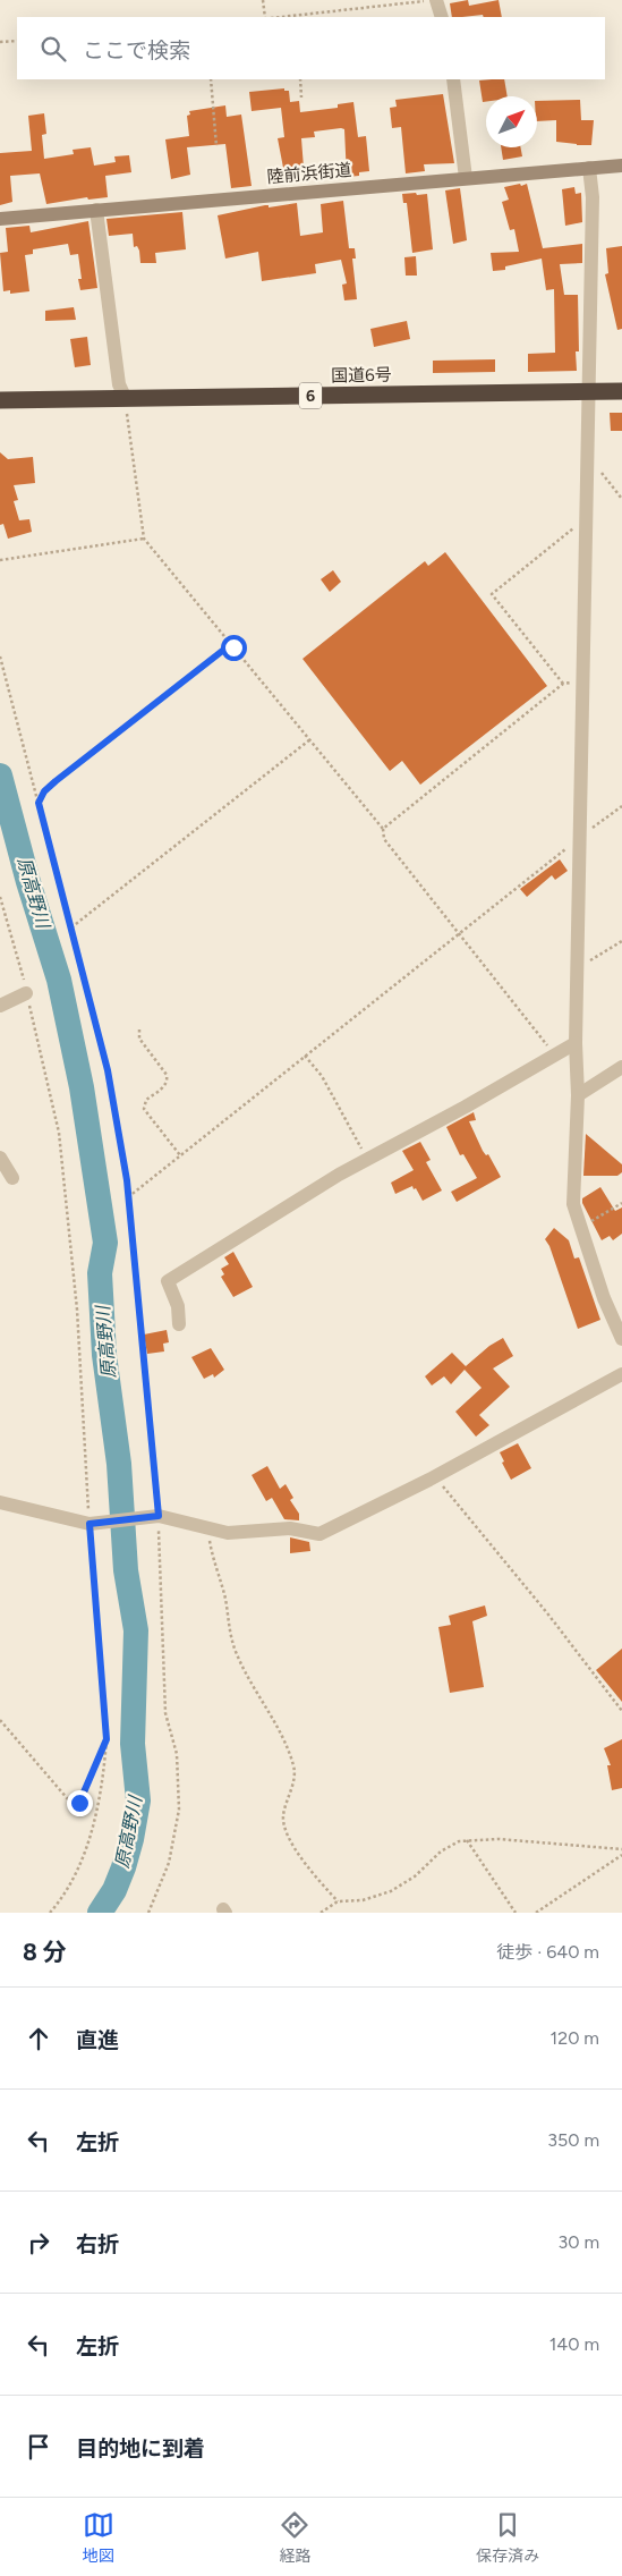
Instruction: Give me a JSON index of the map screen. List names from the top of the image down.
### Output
{
  "streets": {
    "highway": ["国道6号", "6"],
    "street": ["陸前浜街道"]
  },
  "water": ["原高野川"],
  "north": "top right",
  "page": {
    "search": "ここで検索",
    "heading": ["8 分", "徒歩 · 640 m"],
    "list": [
      ["直進", "120 m"],
      ["左折", "350 m"],
      ["右折", "30 m"],
      ["左折", "140 m"],
      "目的地に到着"
    ],
    "nav": ["地図", "経路", "保存済み"]
  }
}
